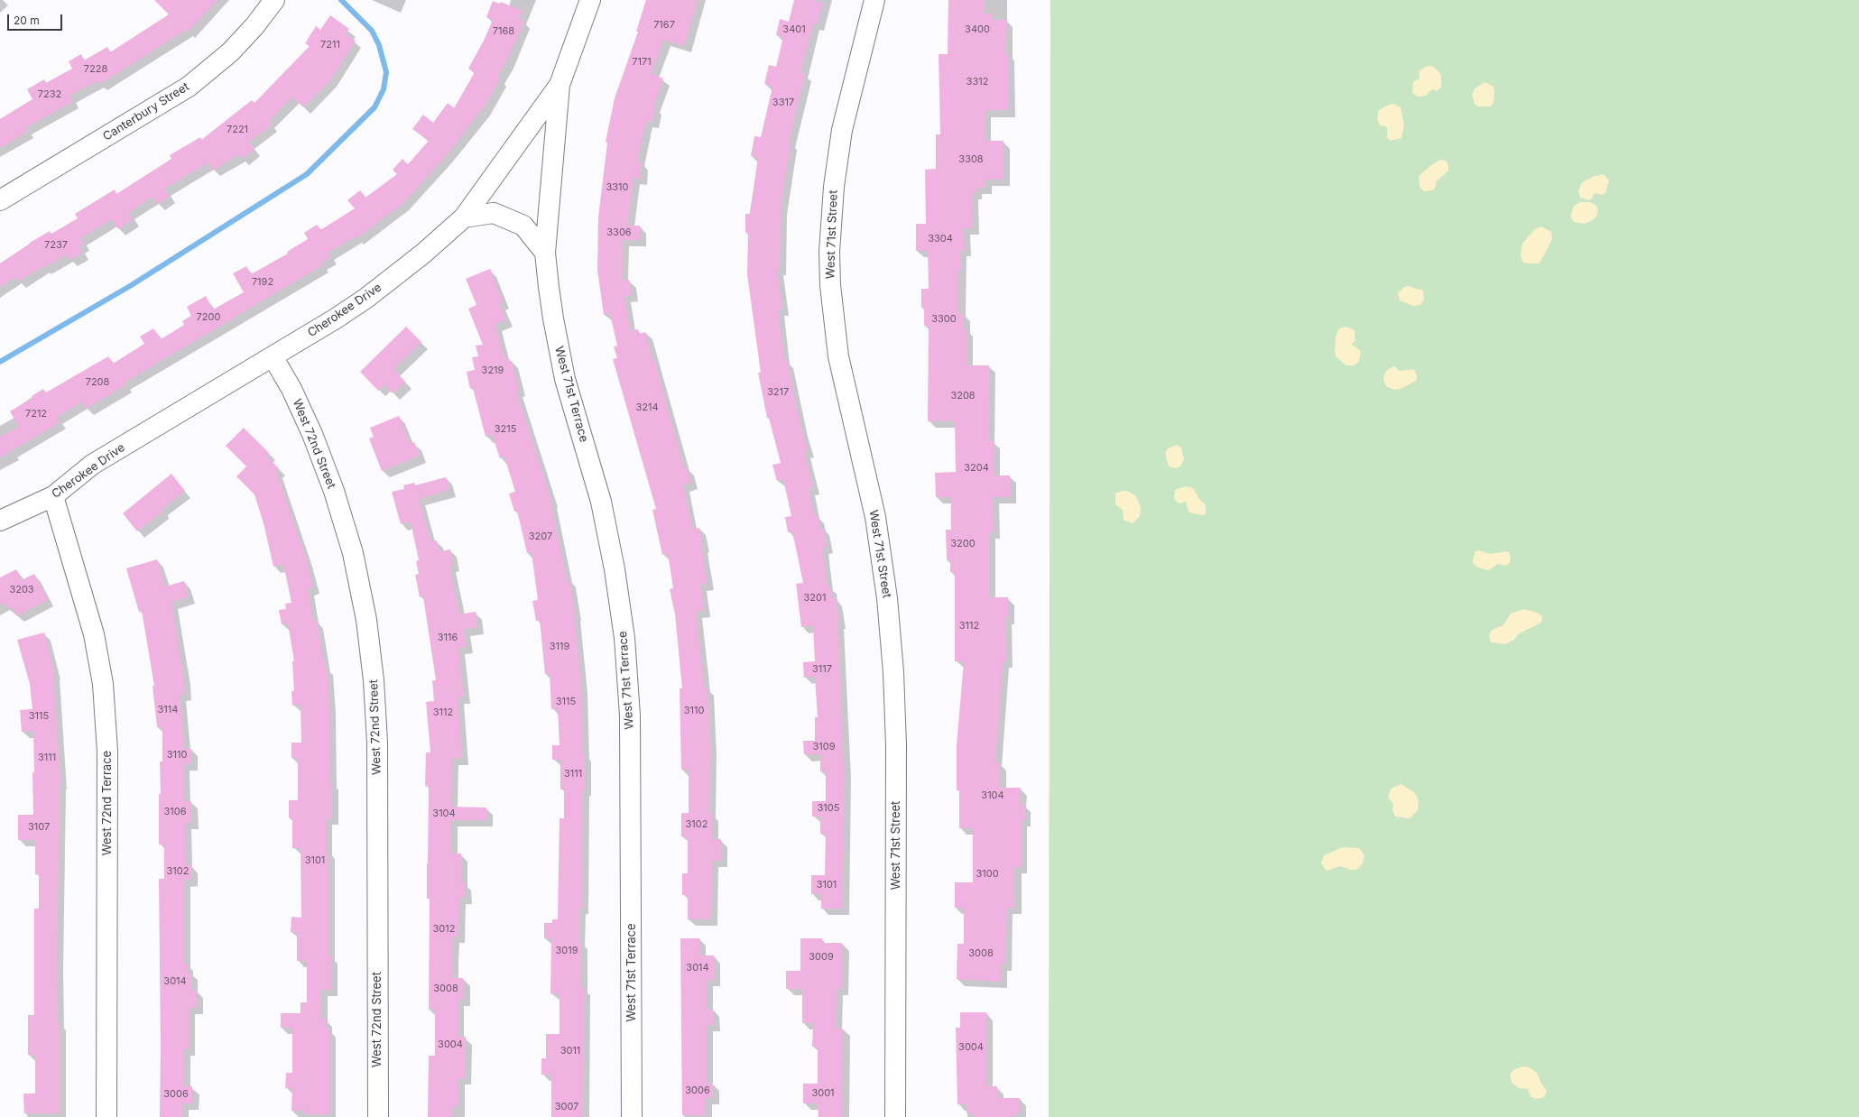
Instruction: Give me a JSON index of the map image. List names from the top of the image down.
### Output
{
  "streets": {
    "street": [
      "Canterbury Street",
      "West 71st Street",
      "Cherokee Drive",
      "West 71st Terrace",
      "West 72nd Street",
      "West 72nd Terrace"
    ]
  },
  "crossings": [
    ["Cherokee Drive", "West 71st Terrace"],
    ["Cherokee Drive", "West 72nd Street"],
    ["Cherokee Drive", "West 72nd Terrace"]
  ],
  "house_numbers": [
    "7167",
    "3401",
    "3400",
    "7168",
    "7211",
    "7171",
    "7228",
    "3312",
    "7232",
    "3317",
    "7221",
    "3308",
    "3310",
    "3306",
    "3304",
    "7237",
    "7192",
    "7200",
    "3300",
    "3219",
    "7208",
    "3217",
    "3208",
    "3214",
    "7212",
    "3215",
    "3204",
    "3207",
    "3200",
    "3203",
    "3201",
    "3112",
    "3116",
    "3119",
    "3117",
    "3115",
    "3114",
    "3110",
    "3112",
    "3115",
    "3109",
    "3110",
    "3111",
    "3111",
    "3104",
    "3105",
    "3106",
    "3104",
    "3102",
    "3107",
    "3101",
    "3102",
    "3100",
    "3101",
    "3012",
    "3019",
    "3008",
    "3009",
    "3014",
    "3014",
    "3008",
    "3004",
    "3004",
    "3011",
    "3006",
    "3001",
    "3006",
    "3007"
  ],
  "scale_bar": "20 m"
}
